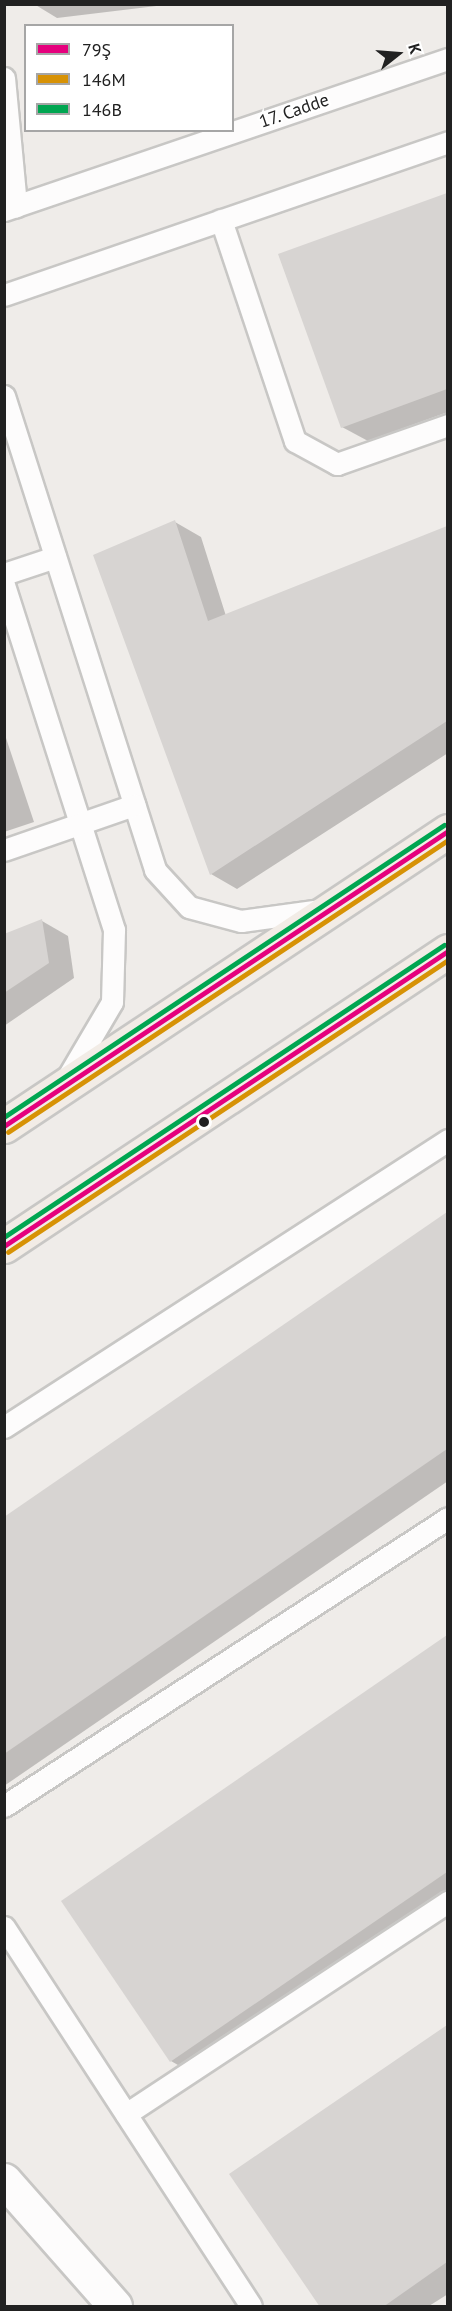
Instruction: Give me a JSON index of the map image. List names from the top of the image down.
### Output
{
  "streets": {
    "lane": ["17. Cadde"]
  },
  "lines": ["transit line 146B", "transit line 79Ş", "transit line 146M"],
  "legend": ["79Ş", "146M", "146B"],
  "north": "right"
}
